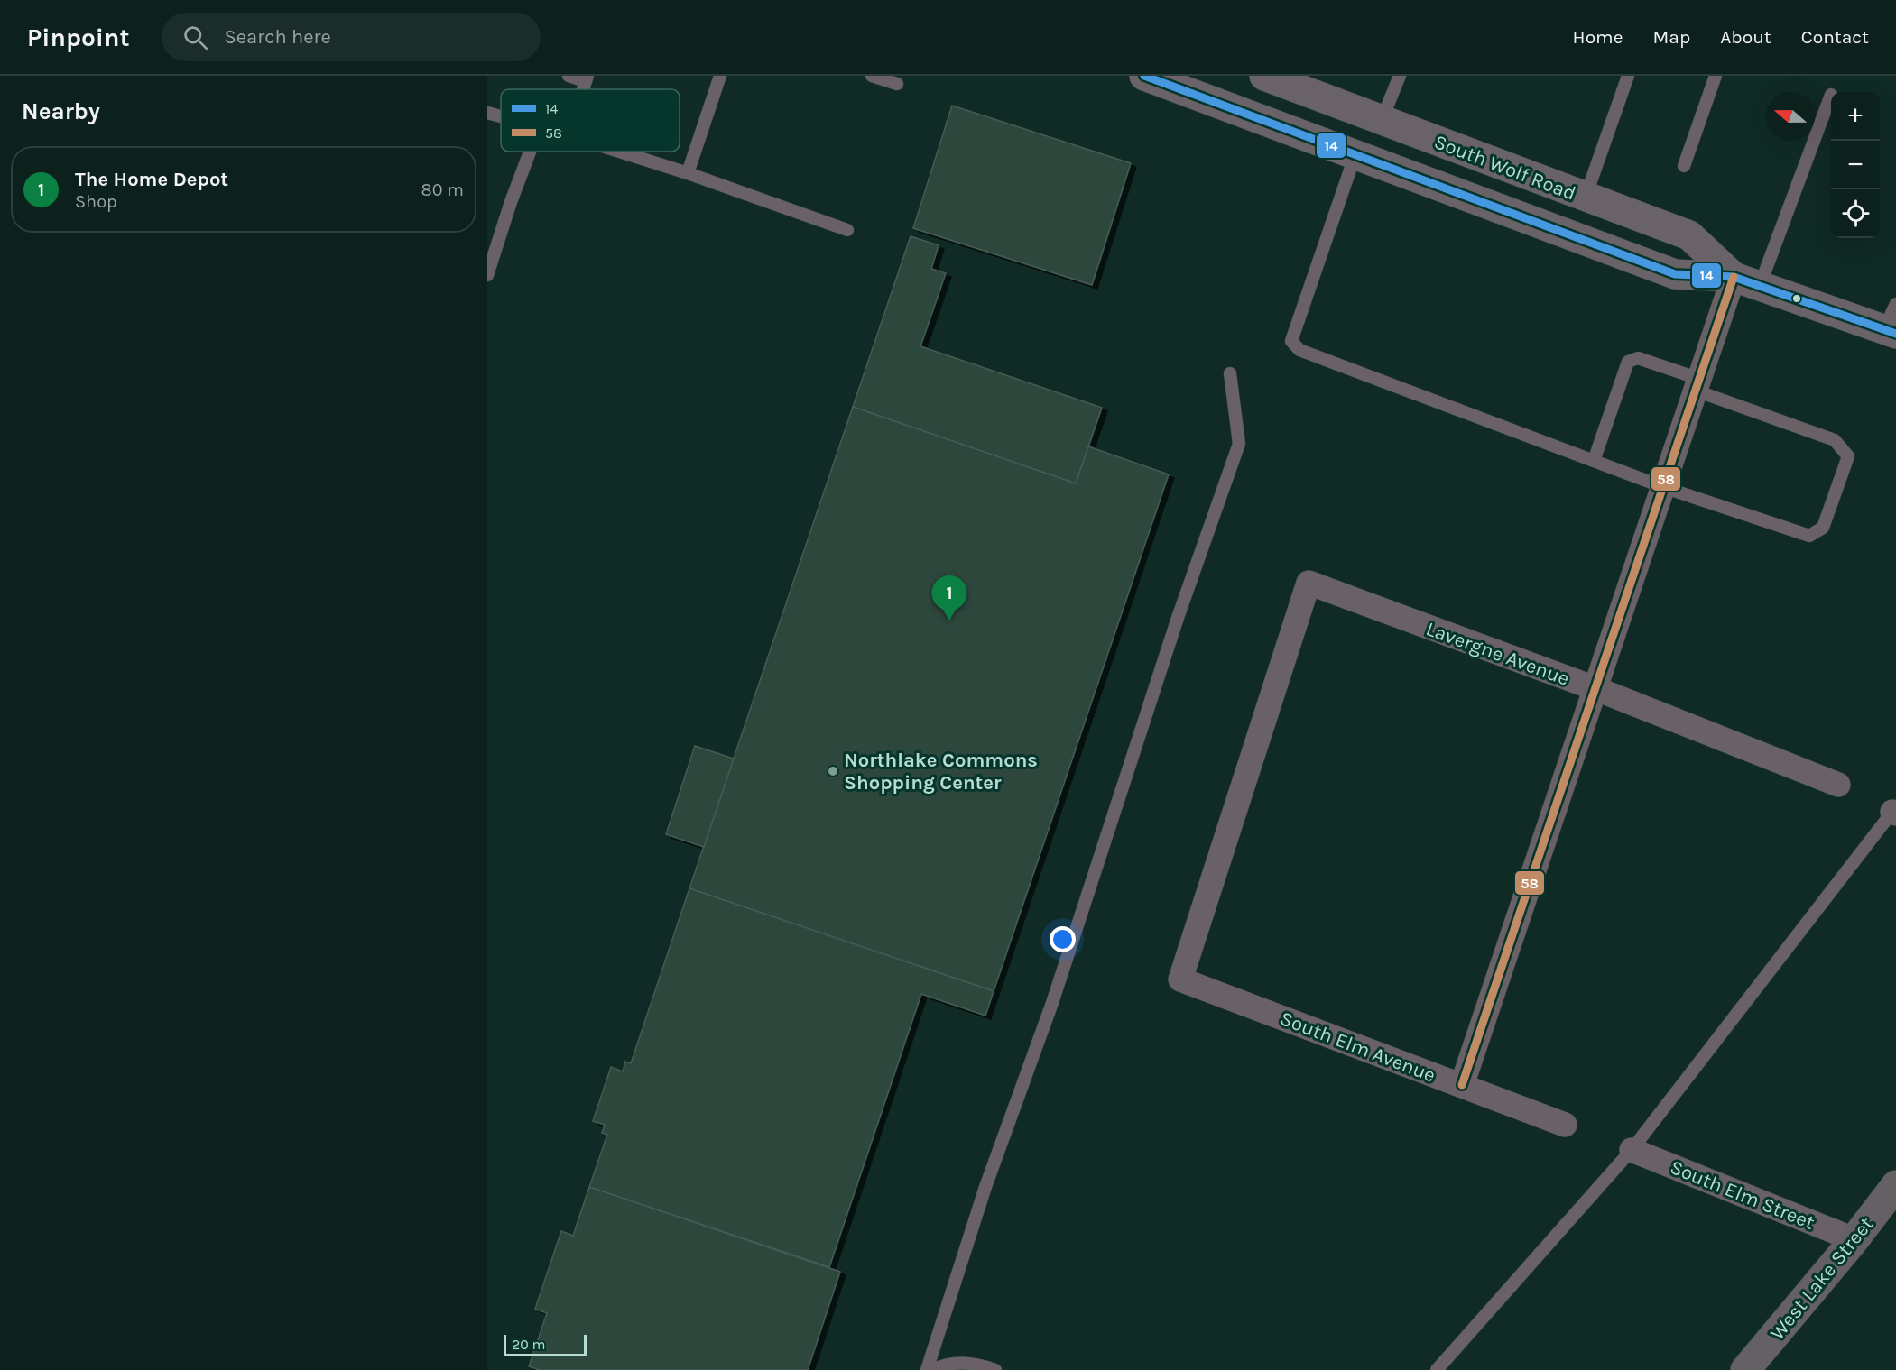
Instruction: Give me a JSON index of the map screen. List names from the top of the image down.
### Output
{
  "streets": {
    "main road": ["South Wolf Road", "West Lake Street"],
    "street": ["Lavergne Avenue", "South Elm Avenue", "South Elm Street"]
  },
  "crossings": [
    ["Lavergne Avenue", "South Elm Avenue"],
    ["South Elm Street", "West Lake Street"]
  ],
  "places": ["Northlake Commons Shopping Center"],
  "lines": ["transit line 14", "transit line 58"],
  "legend": ["14", "58"],
  "scale_bar": "20 m",
  "north": "left",
  "page": {
    "header": "Pinpoint",
    "search": "Search here",
    "nav": [
      "Home",
      "Map",
      "About",
      "Contact"
    ],
    "heading": "Nearby",
    "map_buttons": ["+", "−"],
    "list": [
      {
        "mark": "1",
        "name": "The Home Depot",
        "note": "Shop",
        "value": "80 m"
      }
    ],
    "pins": "1",
    "scale": "20 m"
  }
}
